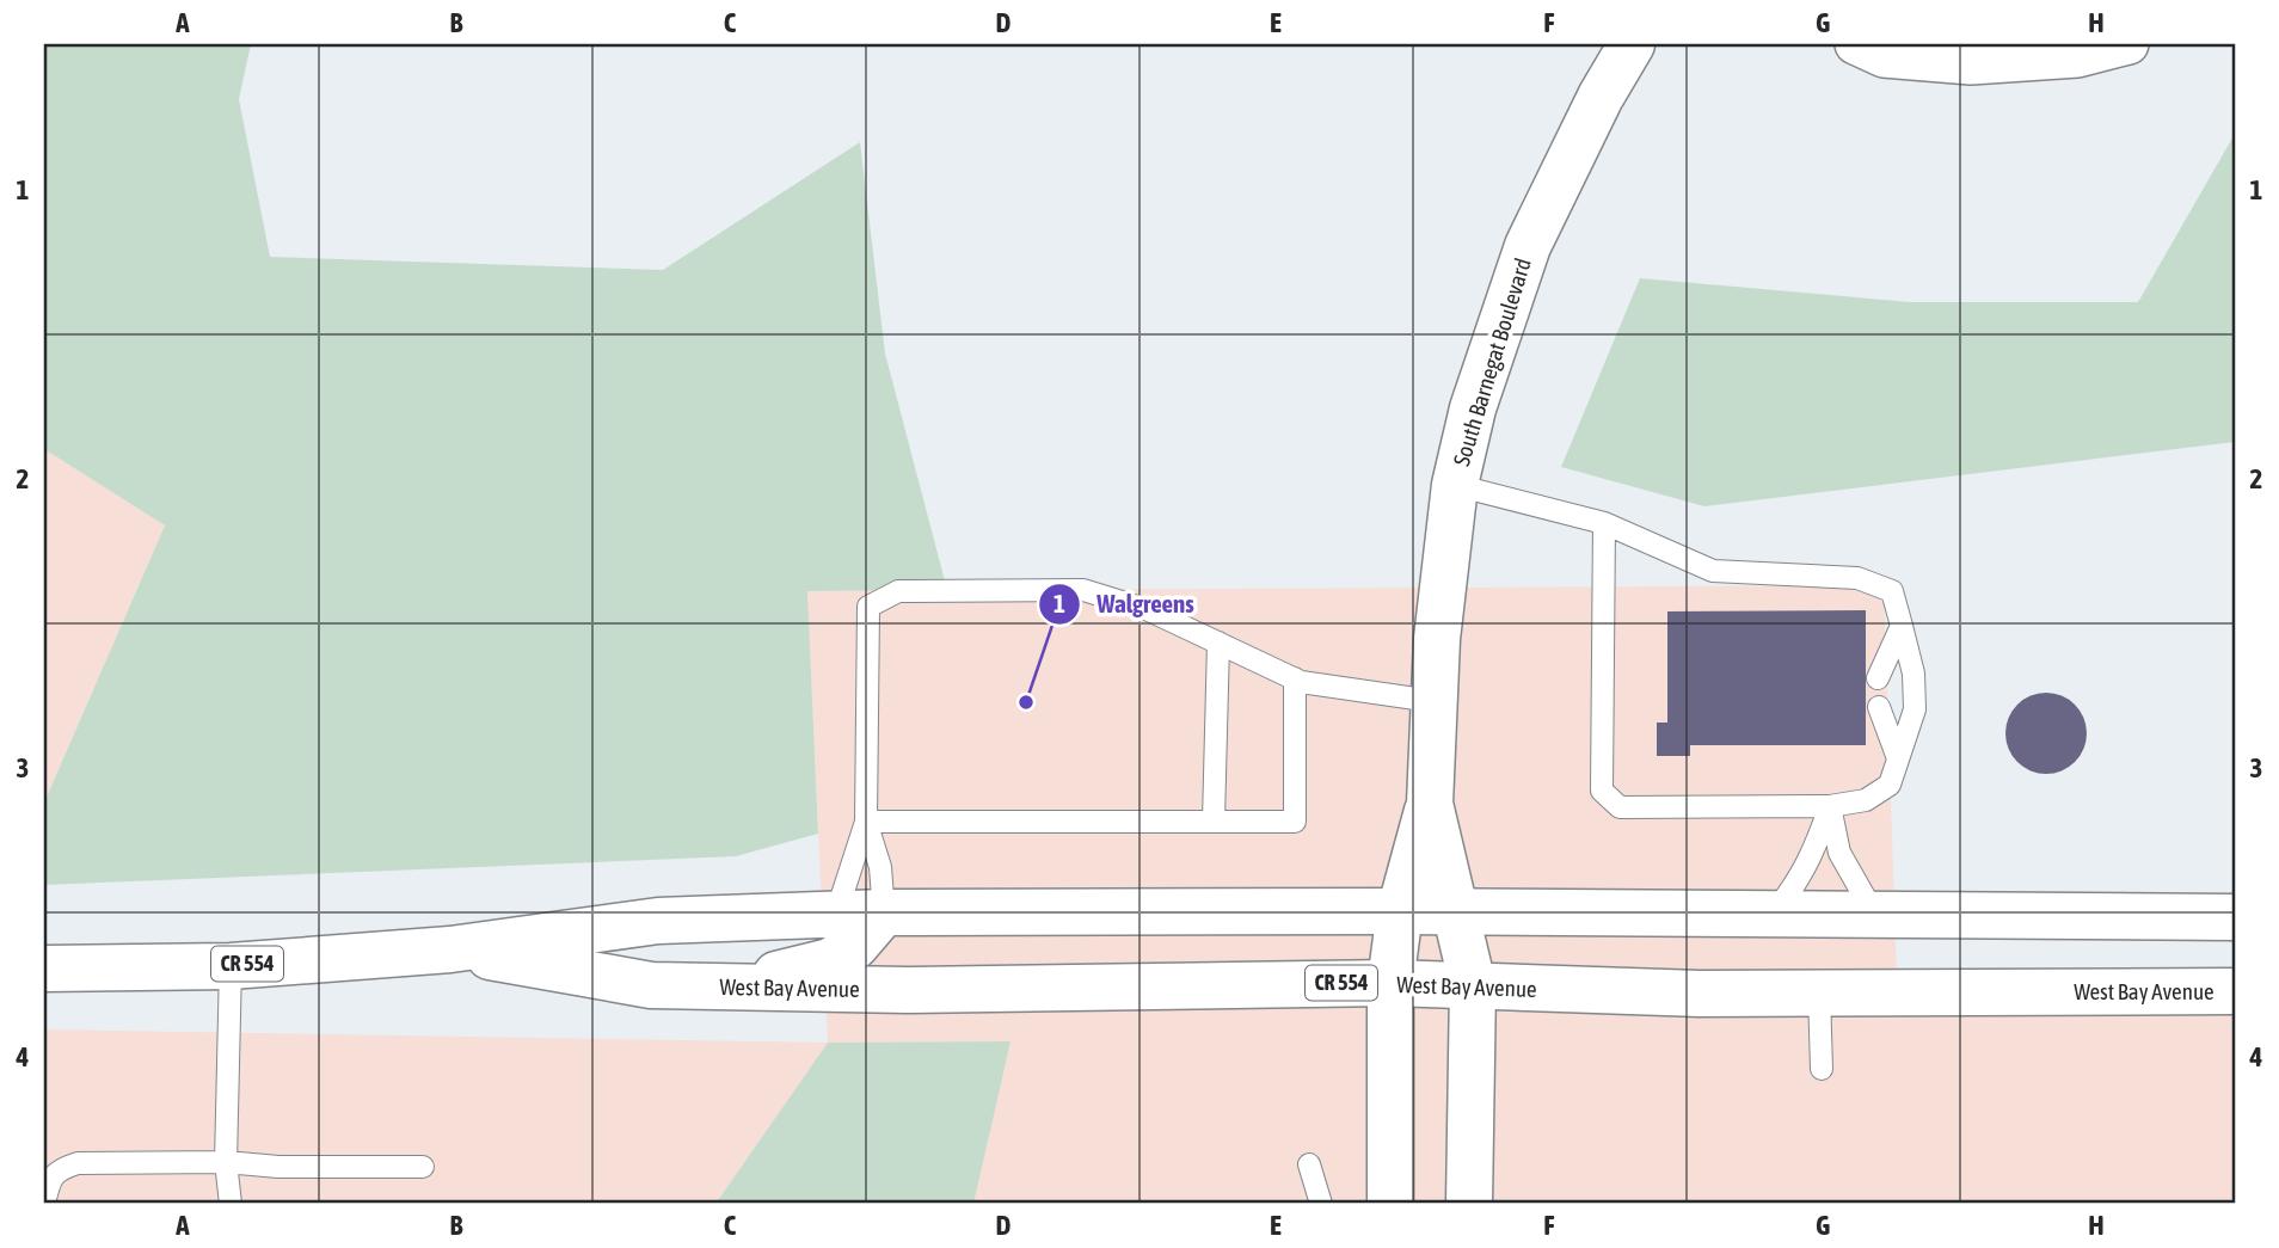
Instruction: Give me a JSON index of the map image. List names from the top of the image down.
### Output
{
  "streets": {
    "main road": ["South Barnegat Boulevard", "CR 554", "West Bay Avenue"]
  },
  "crossings": [
    ["South Barnegat Boulevard", "West Bay Avenue"]
  ],
  "places": ["Walgreens"],
  "grid": {
    "columns": [
      "A",
      "B",
      "C",
      "D",
      "E",
      "F",
      "G",
      "H"
    ],
    "rows": [
      "1",
      "2",
      "3",
      "4"
    ]
  }
}
